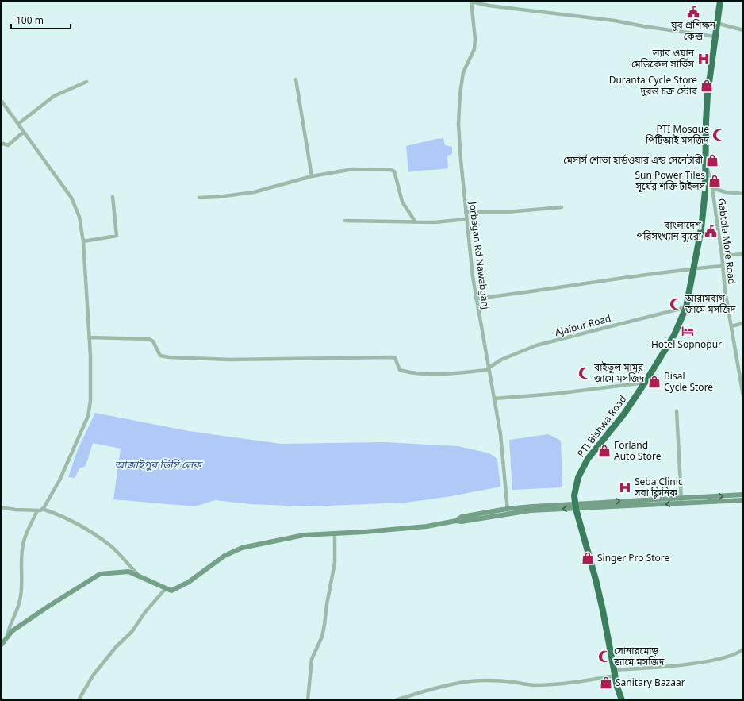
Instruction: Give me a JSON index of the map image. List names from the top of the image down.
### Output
{
  "streets": {
    "highway": ["PTI Bishwa Road"],
    "street": ["Gabtola More Road", "Jorbagan Rd Nawabganj", "Ajaipur Road"]
  },
  "crossings": [
    ["Gabtola More Road", "PTI Bishwa Road"],
    ["Jorbagan Rd Nawabganj", "Ajaipur Road"],
    ["Ajaipur Road", "PTI Bishwa Road"]
  ],
  "water": ["আজাইপুর ডিসি লেক"],
  "places": {
    "public building": ["যুব প্রশিক্ষন কেন্দ্র", "বাংলাদেশ পরিসংখ্যান ব্যুরো"],
    "hospital": ["ল্যাব ওয়ান মেডিকেল সার্ভিস", "Seba Clinic সবা ক্লিনিক"],
    "shop": [
      "Duranta Cycle Store দুরন্ত চক্র স্টোর",
      "মেসার্স শোভা হার্ডওয়ার এন্ড সেনেটারী",
      "Sun Power Tiles সূর্যের শক্তি টাইলস",
      "Bisal Cycle Store",
      "Forland Auto Store",
      "Singer Pro Store",
      "Sanitary Bazaar"
    ],
    "mosque": [
      "PTI Mosque পিটিআই মসজিদ",
      "আরামবাগ জামে মসজিদ",
      "বাইতুল মামুর জামে মসজিদ",
      "সোনারমোড় জামে মসজিদ"
    ],
    "hotel": ["Hotel Sopnopuri"]
  },
  "scale_bar": "100 m"
}
